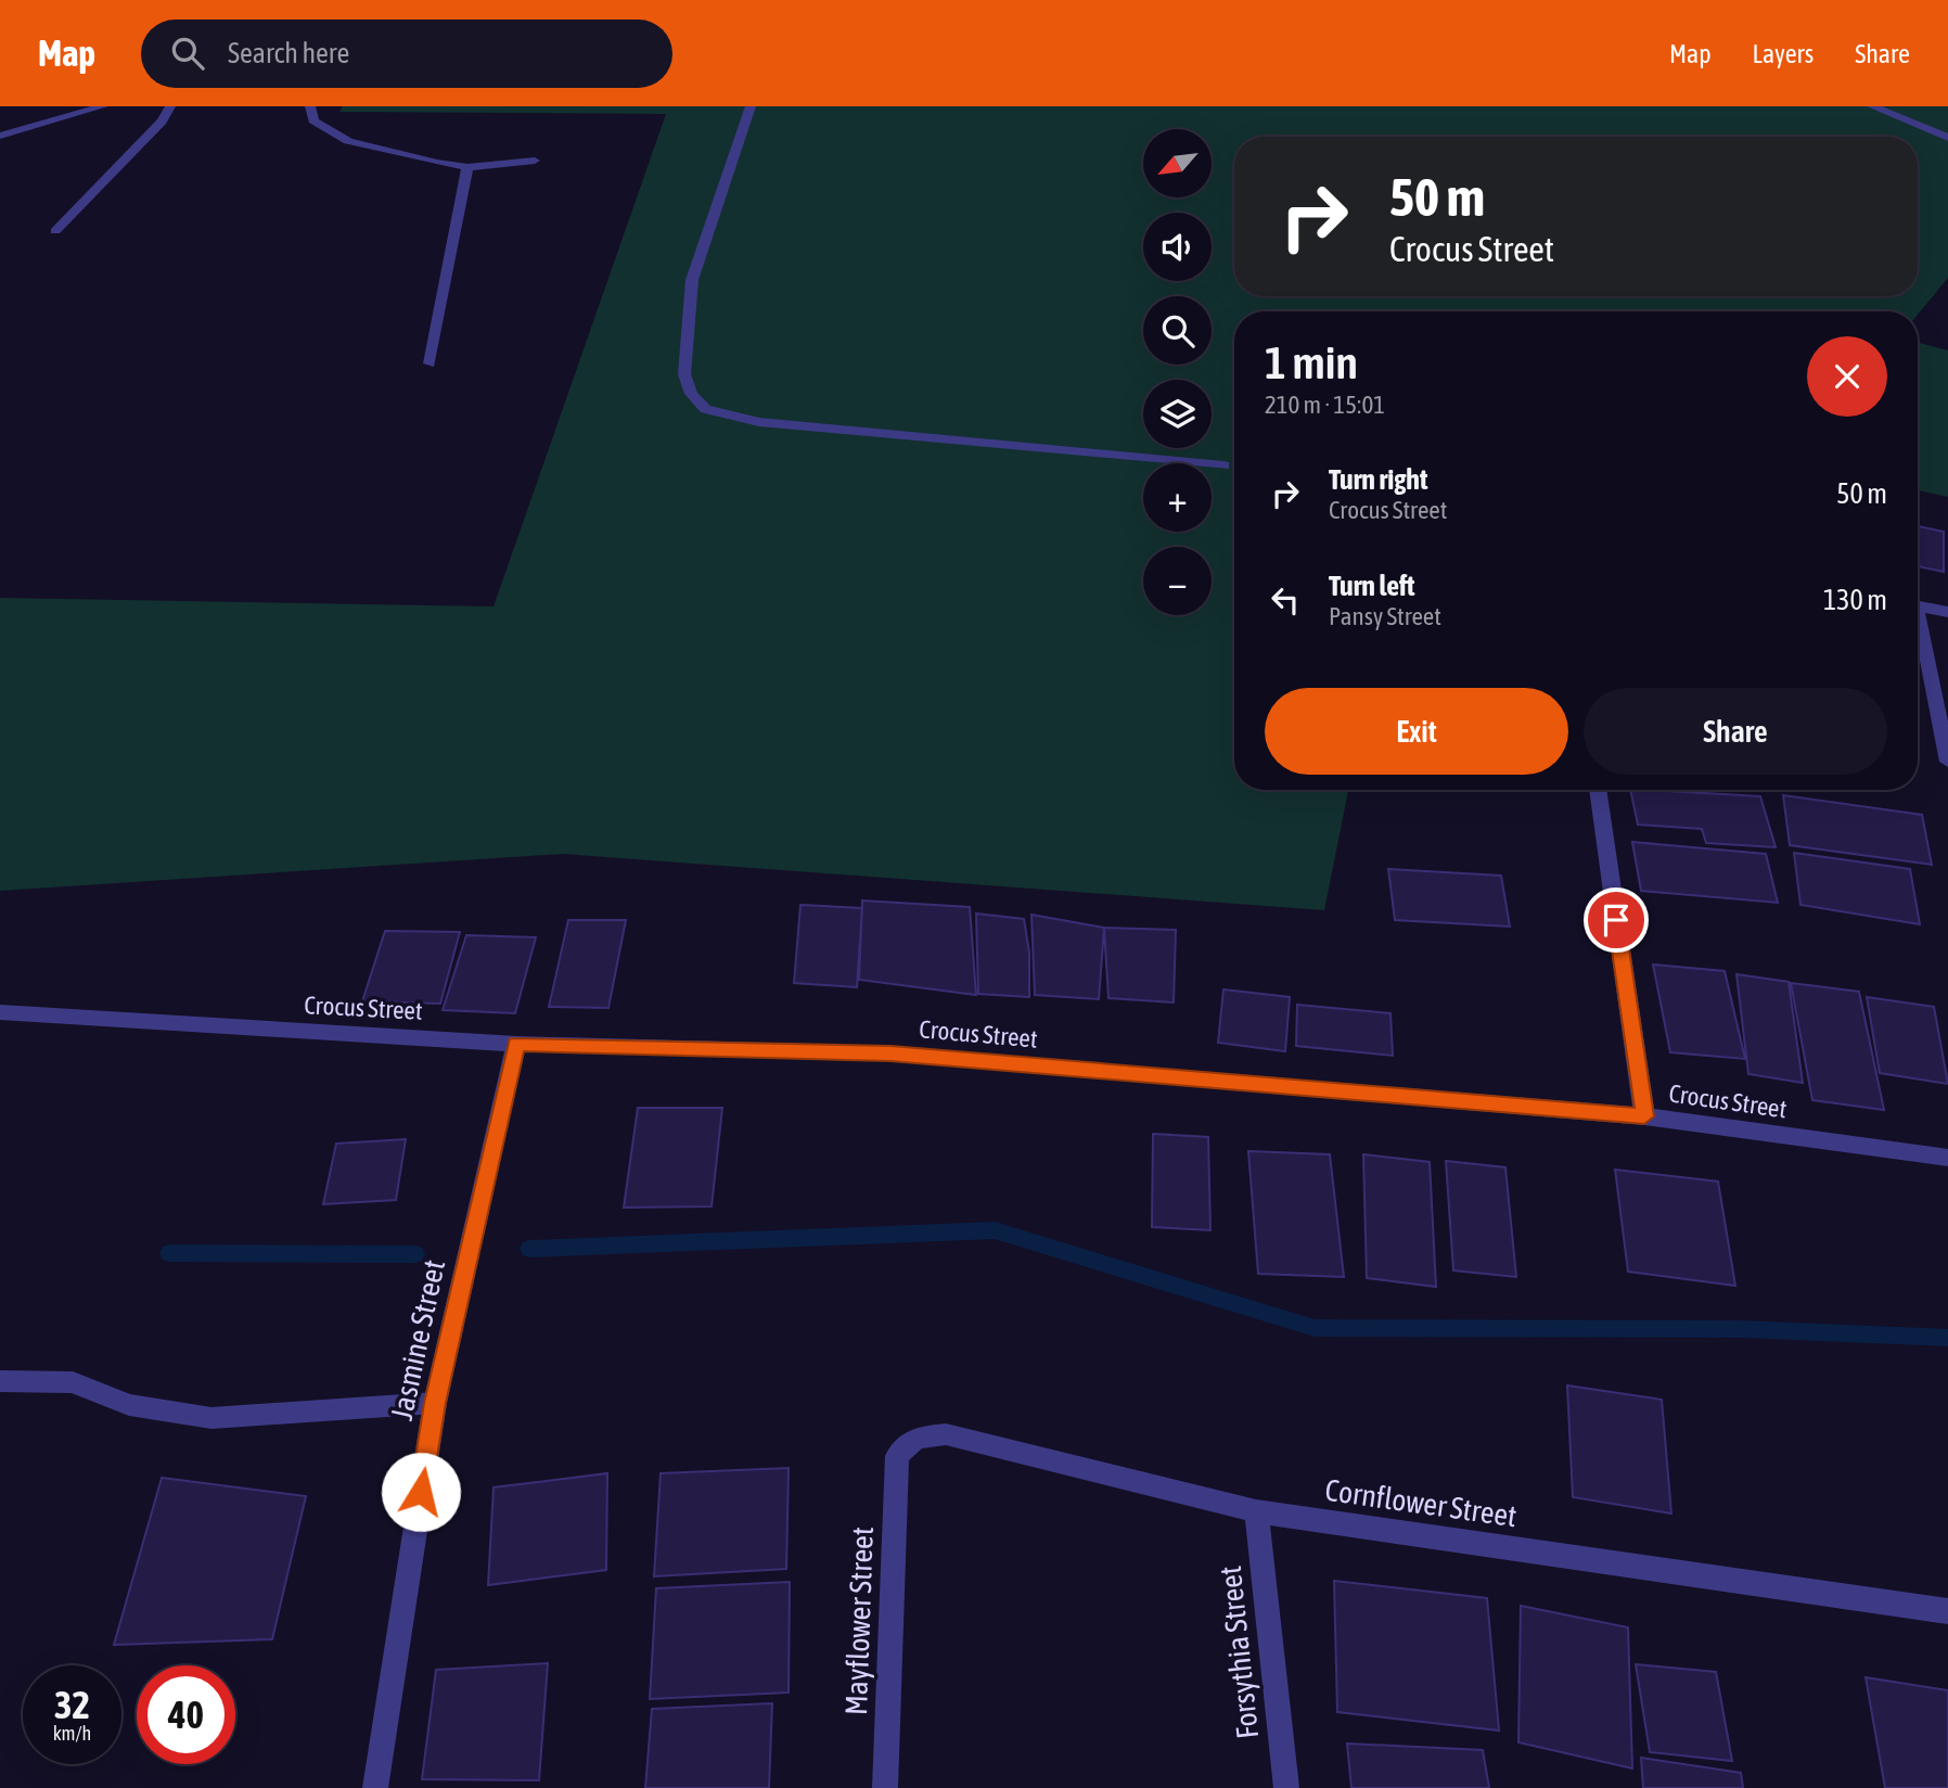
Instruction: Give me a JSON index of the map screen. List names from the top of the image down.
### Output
{
  "streets": {
    "street": [
      "Crocus Street",
      "Jasmine Street",
      "Cornflower Street",
      "Mayflower Street",
      "Forsythia Street"
    ]
  },
  "crossings": [
    ["Crocus Street", "Jasmine Street"],
    ["Cornflower Street", "Mayflower Street"],
    ["Cornflower Street", "Forsythia Street"]
  ],
  "north": "bottom left",
  "page": {
    "header": "Map",
    "search": "Search here",
    "nav": ["Map", "Layers", "Share"],
    "map_buttons": ["+", "−"],
    "turn": ["50 m", "Crocus Street"],
    "heading": ["1 min", "210 m · 15:01"],
    "list": [
      {
        "name": "Turn right",
        "note": "Crocus Street",
        "value": "50 m"
      },
      {
        "name": "Turn left",
        "note": "Pansy Street",
        "value": "130 m"
      }
    ],
    "buttons": ["Exit", "Share"],
    "speed": "32 km/h",
    "limit": "40"
  }
}
